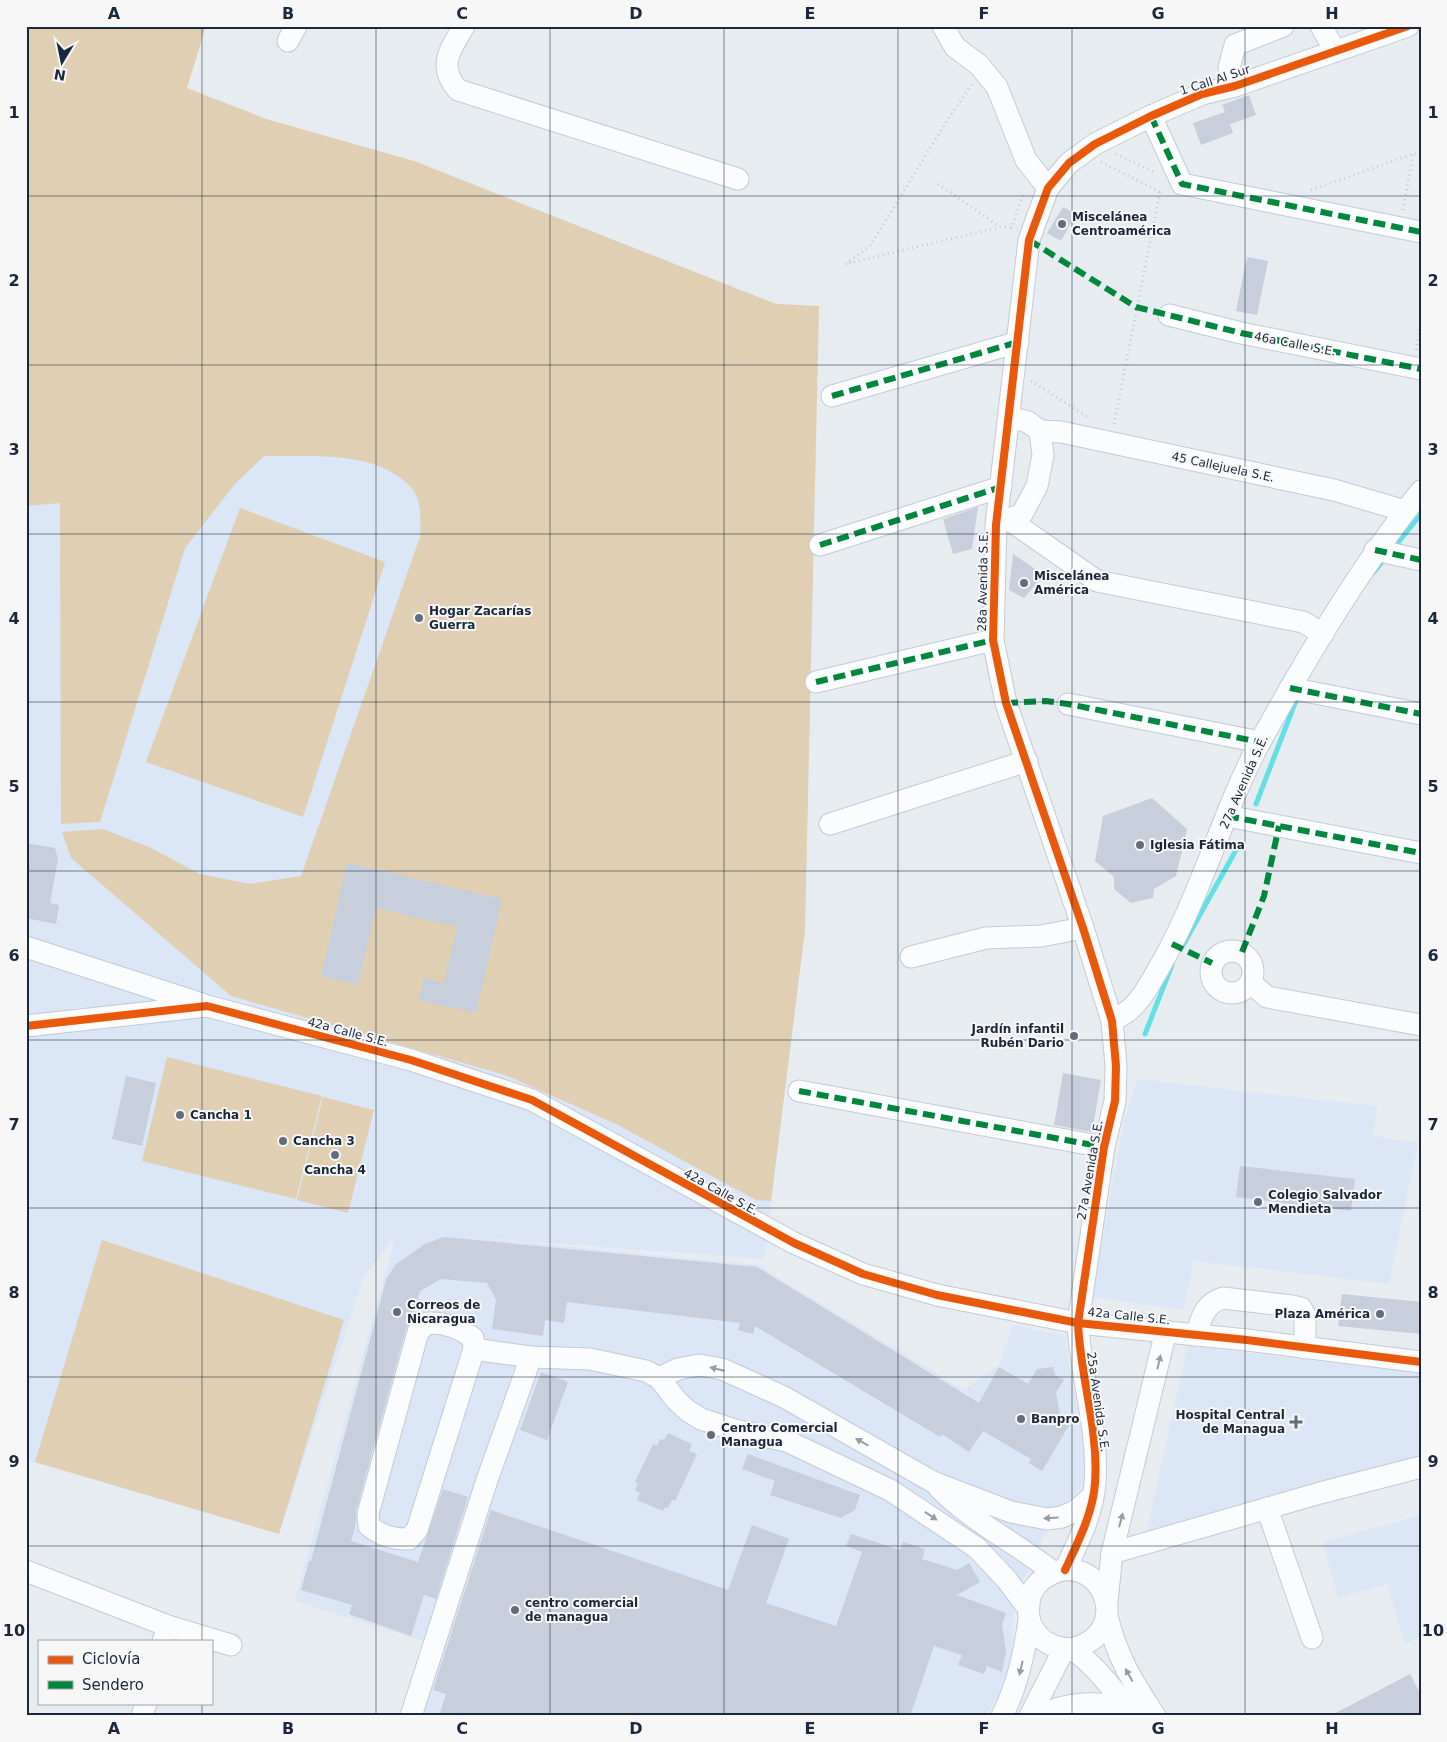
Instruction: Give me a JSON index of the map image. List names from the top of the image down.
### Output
{
  "streets": {
    "street": [
      "1 Call Al Sur",
      "46a Calle S.E.",
      "45 Callejuela S.E.",
      "28a Avenida S.E.",
      "27a Avenida S.E.",
      "42a Calle S.E.",
      "25a Avenida S.E."
    ]
  },
  "crossings": [
    ["1 Call Al Sur", "28a Avenida S.E."],
    ["45 Callejuela S.E.", "27a Avenida S.E."],
    ["28a Avenida S.E.", "27a Avenida S.E."],
    ["27a Avenida S.E.", "42a Calle S.E."],
    ["27a Avenida S.E.", "25a Avenida S.E."],
    ["42a Calle S.E.", "25a Avenida S.E."]
  ],
  "places": {
    "other": [
      "Miscelánea Centroamérica",
      "Miscelánea América",
      "Hogar Zacarías Guerra",
      "Iglesia Fátima",
      "Jardín infantil Rubén Dario",
      "Cancha 1",
      "Cancha 3",
      "Cancha 4",
      "Colegio Salvador Mendieta",
      "Correos de Nicaragua",
      "Plaza América",
      "Banpro",
      "Centro Comercial Managua",
      "centro comercial de managua"
    ],
    "health": ["Hospital Central de Managua"]
  },
  "legend": ["Ciclovía", "Sendero"],
  "north": "bottom",
  "grid": {
    "columns": [
      "A",
      "B",
      "C",
      "D",
      "E",
      "F",
      "G",
      "H"
    ],
    "rows": [
      "1",
      "2",
      "3",
      "4",
      "5",
      "6",
      "7",
      "8",
      "9",
      "10"
    ]
  }
}
